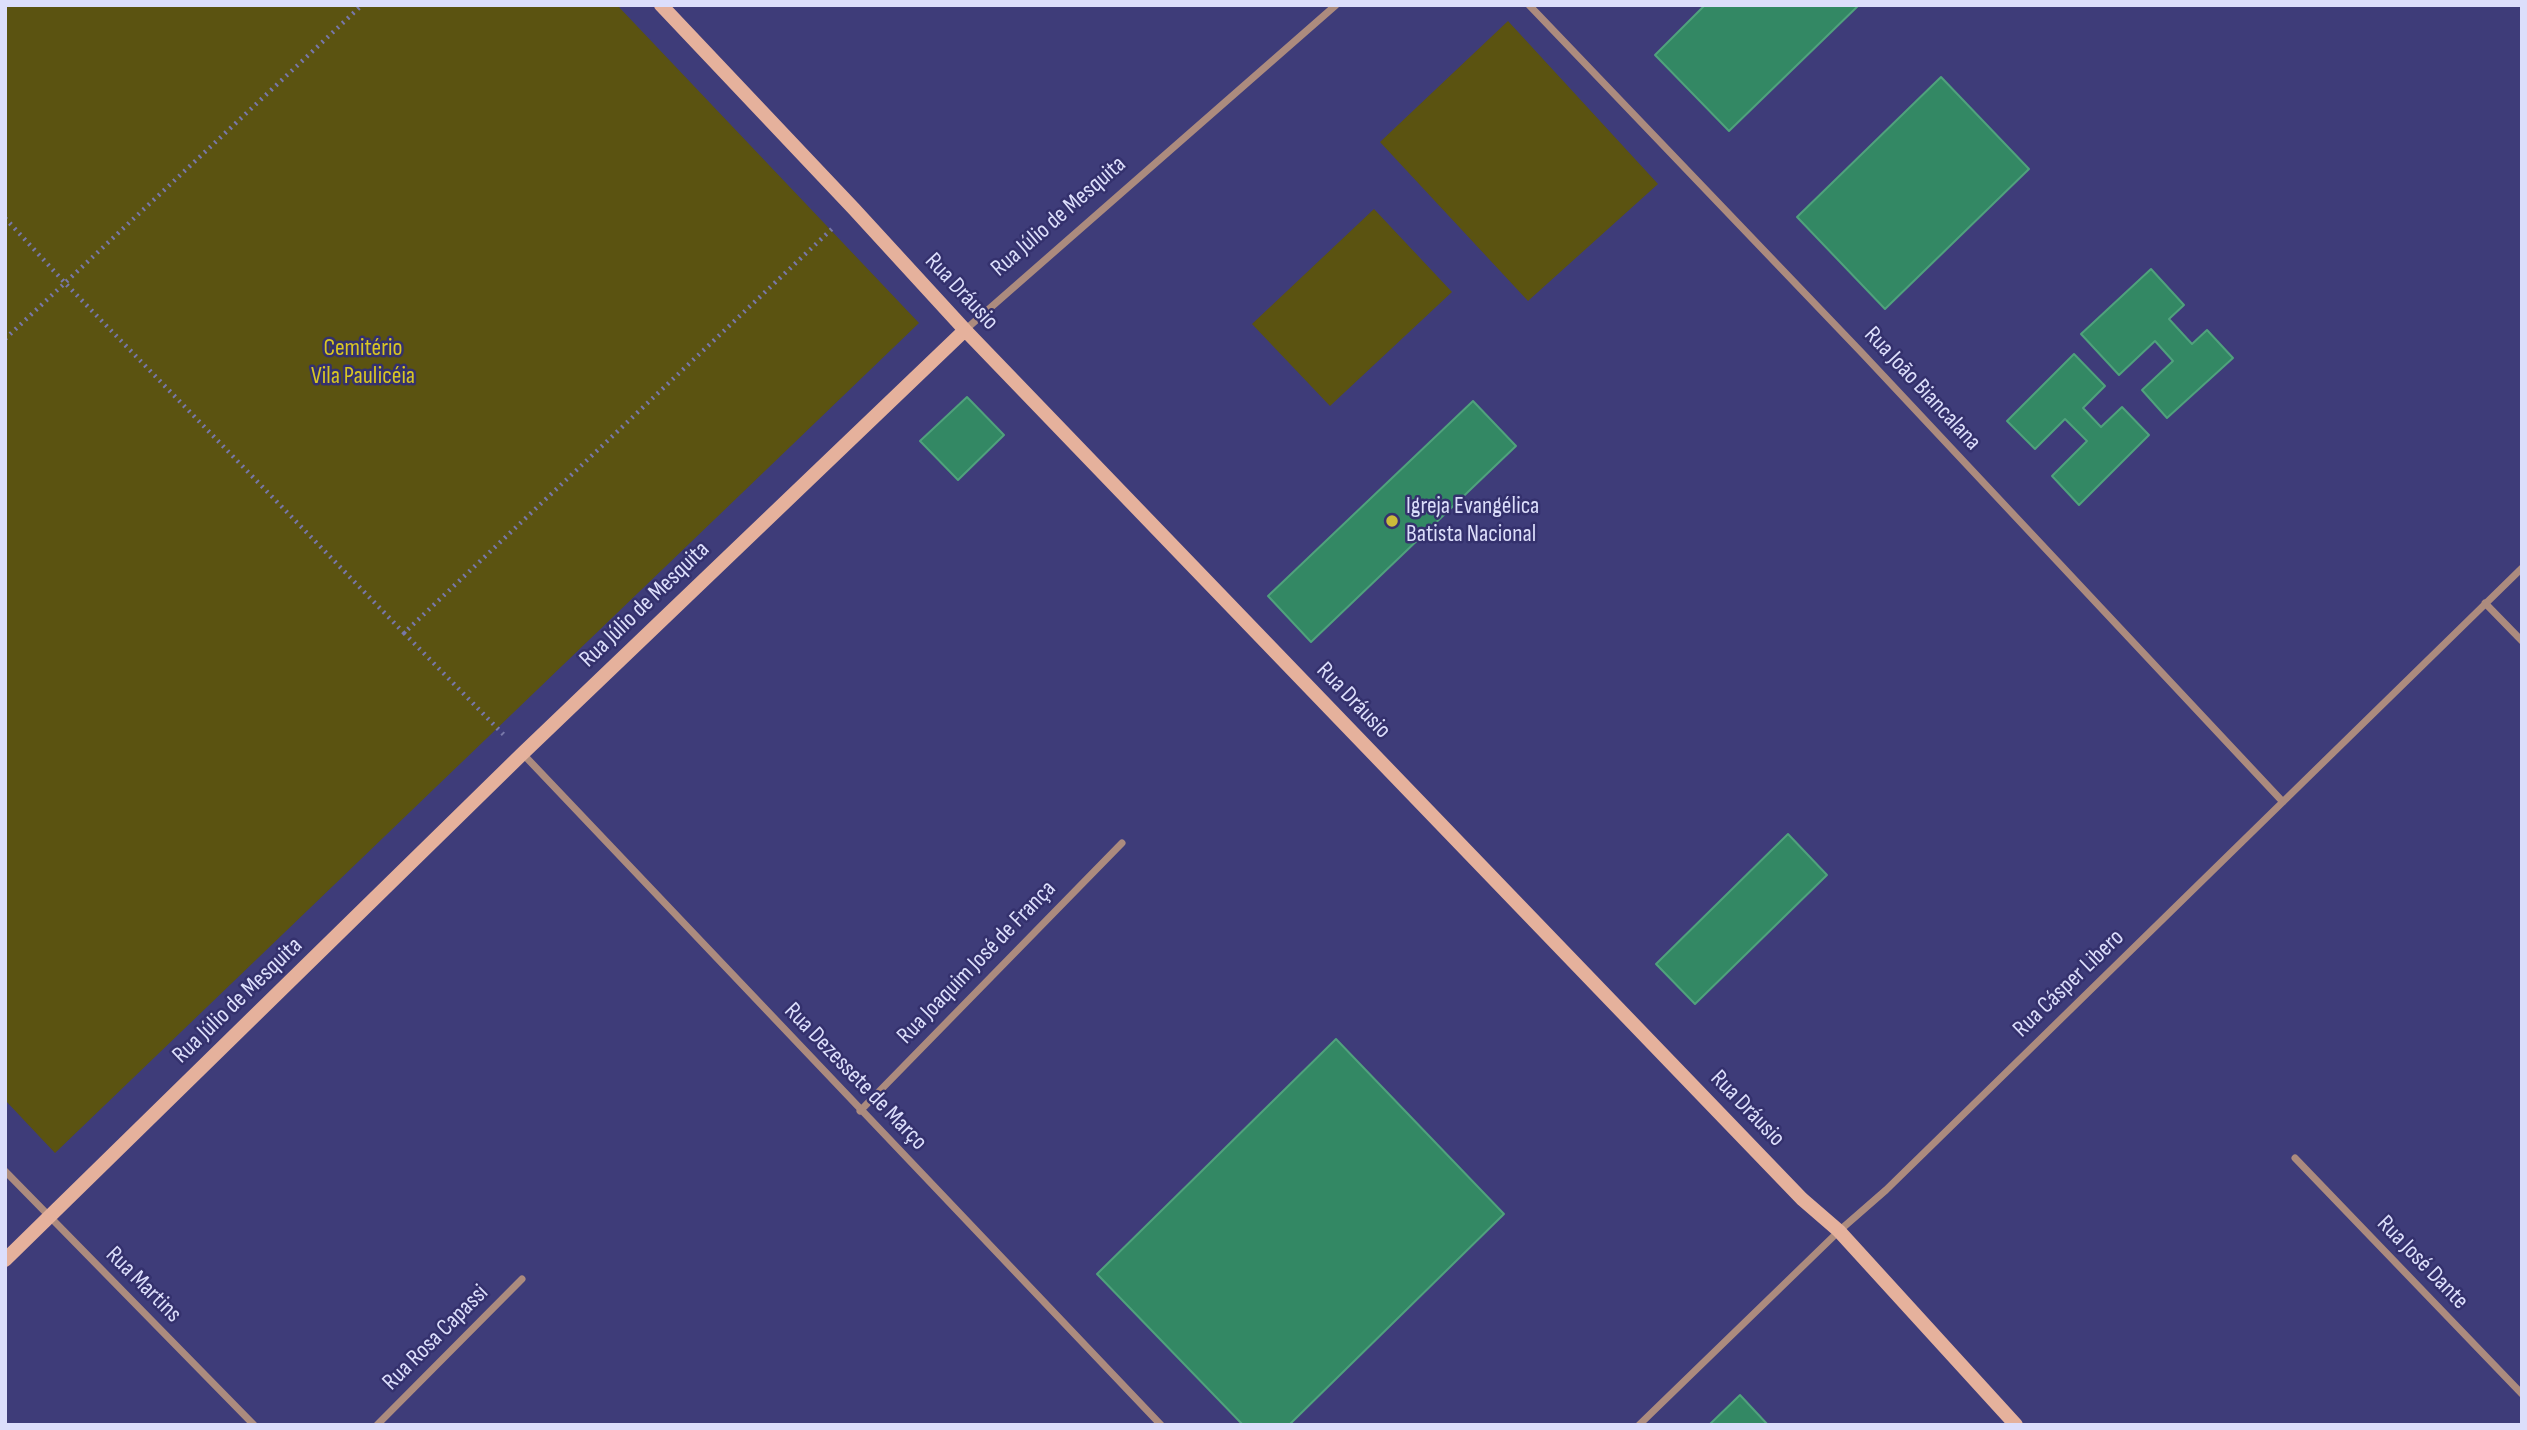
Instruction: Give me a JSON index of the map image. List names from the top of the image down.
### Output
{
  "streets": {
    "street": [
      "Rua Júlio de Mesquita",
      "Rua Dráusio",
      "Rua João Biancalana",
      "Rua Joaquim José de França",
      "Rua Cásper Libero",
      "Rua Dezessete de Março",
      "Rua José Dante",
      "Rua Martins",
      "Rua Rosa Capassi"
    ]
  },
  "crossings": [
    ["Rua Júlio de Mesquita", "Rua Dráusio"],
    ["Rua Júlio de Mesquita", "Rua Dezessete de Março"],
    ["Rua Júlio de Mesquita", "Rua Martins"],
    ["Rua Dráusio", "Rua Cásper Libero"],
    ["Rua João Biancalana", "Rua Cásper Libero"],
    ["Rua Joaquim José de França", "Rua Dezessete de Março"]
  ],
  "parks": ["Cemitério Vila Paulicéia"],
  "places": ["Igreja Evangélica Batista Nacional"]
}
